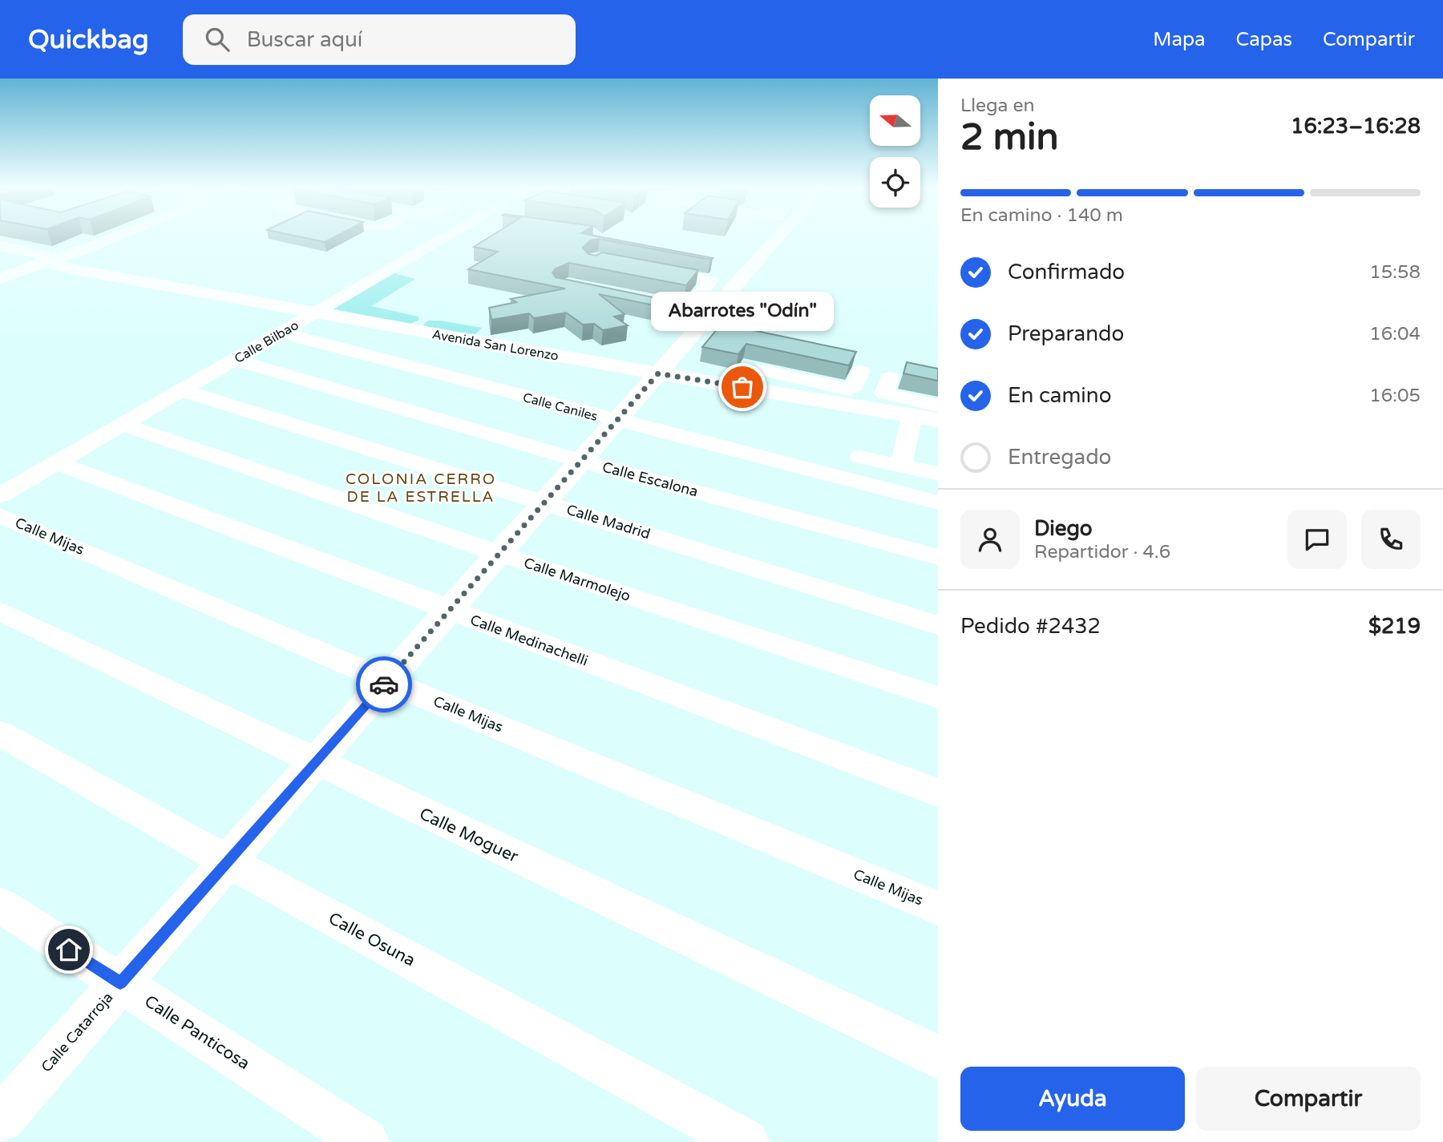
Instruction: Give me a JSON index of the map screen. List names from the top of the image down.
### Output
{
  "streets": {
    "main road": ["Avenida San Lorenzo"],
    "street": [
      "Calle Bilbao",
      "Calle Caniles",
      "Calle Escalona",
      "Calle Madrid",
      "Calle Mijas",
      "Calle Marmolejo",
      "Calle Medinachelli",
      "Calle Moguer",
      "Calle Osuna",
      "Calle Catarroja",
      "Calle Panticosa"
    ]
  },
  "crossings": [
    ["Calle Bilbao", "Avenida San Lorenzo"],
    ["Calle Bilbao", "Calle Caniles"],
    ["Calle Bilbao", "Calle Escalona"],
    ["Calle Bilbao", "Calle Madrid"],
    ["Calle Bilbao", "Calle Marmolejo"],
    ["Calle Bilbao", "Calle Medinachelli"],
    ["Avenida San Lorenzo", "Calle Catarroja"],
    ["Calle Caniles", "Calle Catarroja"],
    ["Calle Escalona", "Calle Catarroja"],
    ["Calle Madrid", "Calle Catarroja"],
    ["Calle Mijas", "Calle Catarroja"],
    ["Calle Marmolejo", "Calle Catarroja"],
    ["Calle Medinachelli", "Calle Catarroja"],
    ["Calle Moguer", "Calle Catarroja"],
    ["Calle Osuna", "Calle Catarroja"],
    ["Calle Catarroja", "Calle Panticosa"]
  ],
  "districts": ["COLONIA CERRO DE LA ESTRELLA"],
  "places": ["Abarrotes \"Odín\""],
  "north": "left",
  "page": {
    "header": "Quickbag",
    "search": "Buscar aquí",
    "nav": ["Mapa", "Capas", "Compartir"],
    "heading": ["2 min", "Llega en", "16:23–16:28"],
    "panel": [
      "Diego",
      "Repartidor · 4.6",
      "Pedido #2432",
      "$219"
    ],
    "bar": "En camino · 140 m",
    "list": [
      ["Confirmado", "15:58"],
      ["Preparando", "16:04"],
      ["En camino", "16:05"],
      "Entregado"
    ],
    "bubble": "Abarrotes \"Odín\"",
    "buttons": ["Ayuda", "Compartir"]
  }
}
